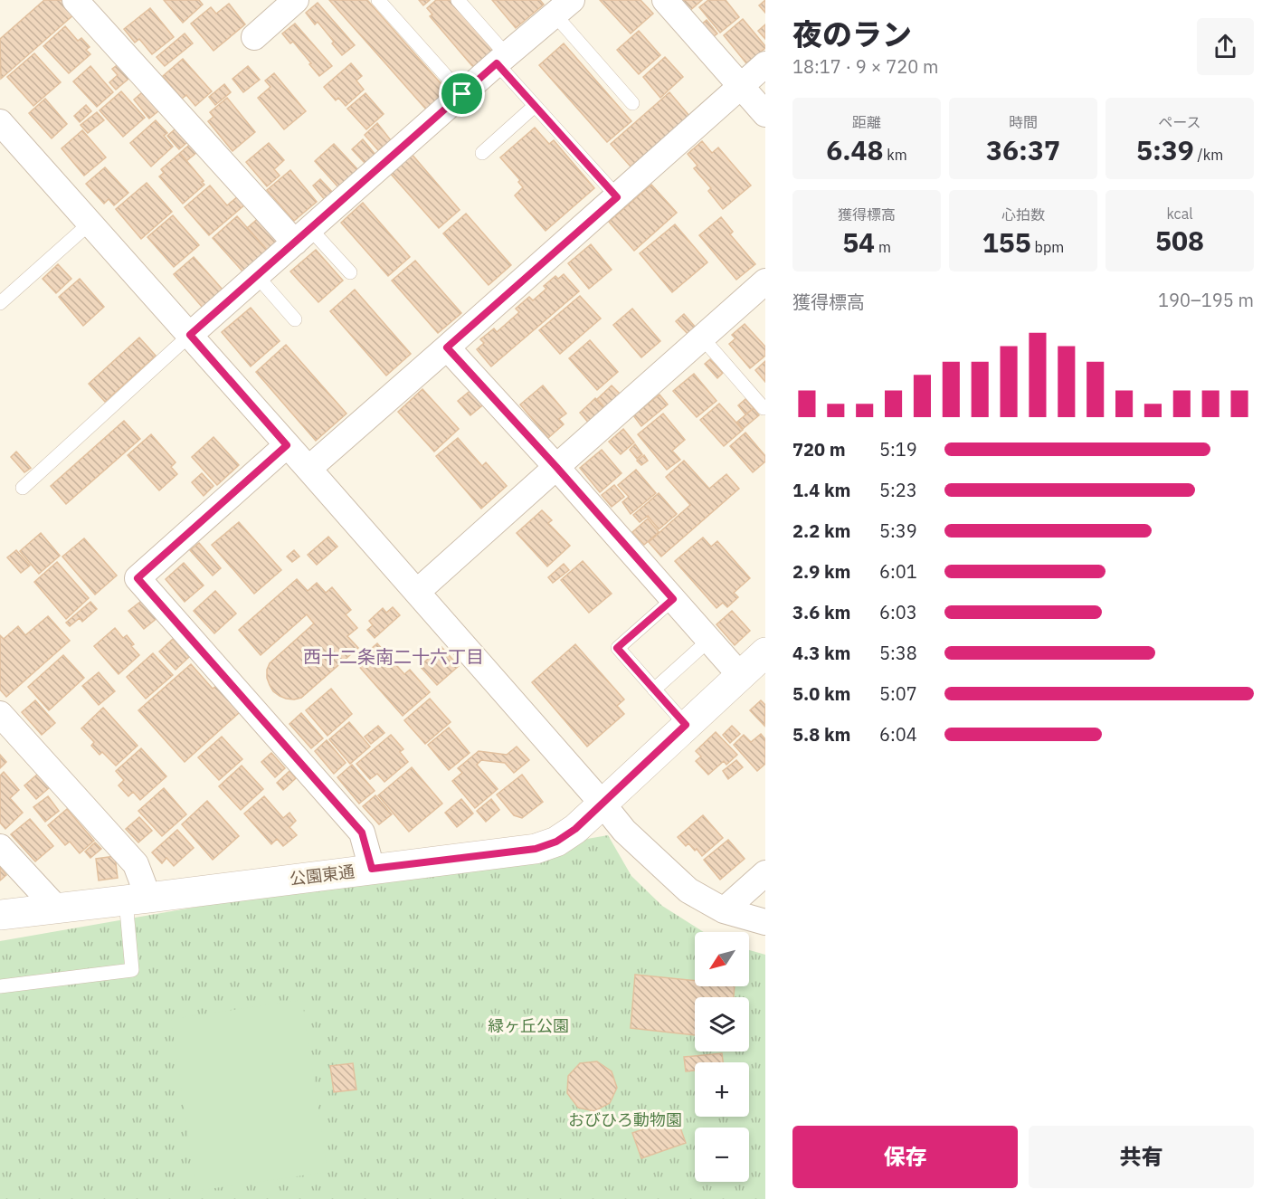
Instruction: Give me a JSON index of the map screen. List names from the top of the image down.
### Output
{
  "streets": {
    "street": ["公園東通"]
  },
  "districts": ["西十二条南二十六丁目"],
  "parks": ["緑ヶ丘公園", "おびひろ動物園"],
  "north": "bottom left",
  "page": {
    "heading": ["夜のラン", "18:17 · 9 × 720 m"],
    "stats": [
      ["距離", "6.48 km"],
      ["時間", "36:37"],
      ["ペース", "5:39 /km"],
      ["獲得標高", "54 m"],
      ["心拍数", "155 bpm"],
      ["kcal", "508"]
    ],
    "chart": ["獲得標高", "190–195 m"],
    "list": [
      {
        "name": "720 m",
        "note": "5:19"
      },
      {
        "name": "1.4 km",
        "note": "5:23"
      },
      {
        "name": "2.2 km",
        "note": "5:39"
      },
      {
        "name": "2.9 km",
        "note": "6:01"
      },
      {
        "name": "3.6 km",
        "note": "6:03"
      },
      {
        "name": "4.3 km",
        "note": "5:38"
      },
      {
        "name": "5.0 km",
        "note": "5:07"
      },
      {
        "name": "5.8 km",
        "note": "6:04"
      }
    ],
    "map_buttons": ["+", "−"],
    "buttons": ["保存", "共有"]
  }
}
